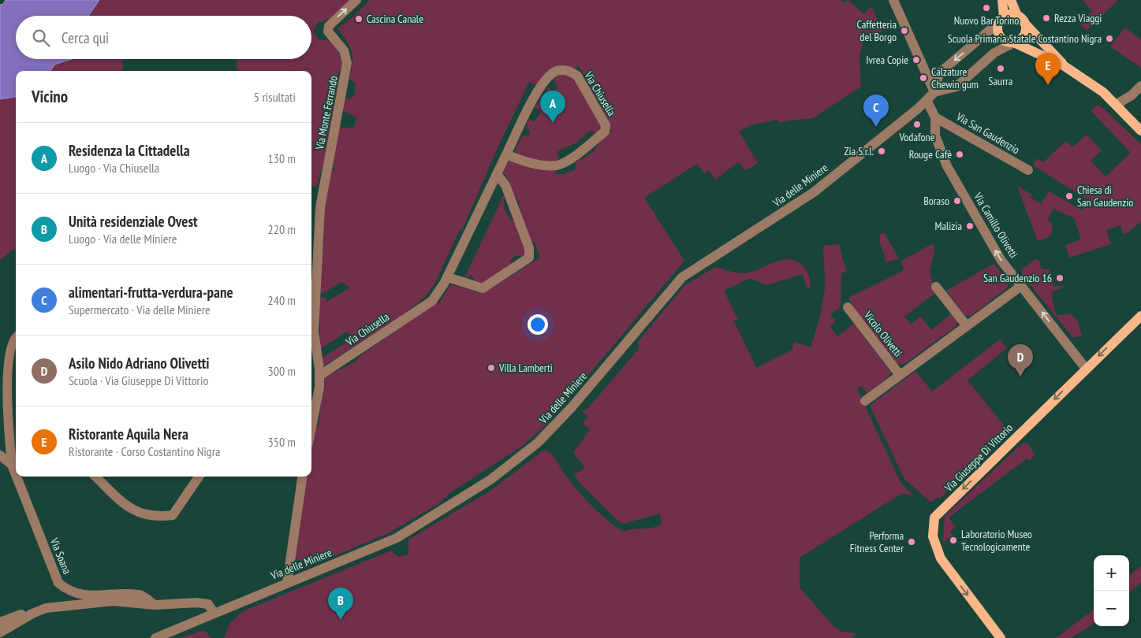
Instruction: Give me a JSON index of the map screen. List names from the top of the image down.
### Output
{
  "streets": {
    "main road": ["Via Giuseppe Di Vittorio"],
    "street": [
      "Via Chiusella",
      "Via Monte Ferrando",
      "Via San Gaudenzio",
      "Via delle Miniere",
      "Via Camillo Olivetti",
      "Vicolo Olivetti",
      "Via Soana"
    ]
  },
  "crossings": [
    ["Via Chiusella", "Via Monte Ferrando"],
    ["Via San Gaudenzio", "Via Camillo Olivetti"],
    ["Via delle Miniere", "Via Camillo Olivetti"],
    ["Via Camillo Olivetti", "Vicolo Olivetti"],
    ["Via Camillo Olivetti", "Via Giuseppe Di Vittorio"]
  ],
  "one_way": ["Via Monte Ferrando", "Via Camillo Olivetti", "Via Giuseppe Di Vittorio"],
  "places": [
    "Nuovo Bar Torino",
    "Rezza Viaggi",
    "Cascina Canale",
    "Caffetteria del Borgo",
    "Scuola Primaria Statale Costantino Nigra",
    "Ivrea Copie",
    "Saurra",
    "Calzature Chewin gum",
    "Vodafone",
    "Zia S.r.l.",
    "Rouge Cafè",
    "Chiesa di San Gaudenzio",
    "Boraso",
    "Malizia",
    "San Gaudenzio 16",
    "Villa Lamberti",
    "Laboratorio Museo Tecnologicamente",
    "Performa Fitness Center"
  ],
  "page": {
    "search": "Cerca qui",
    "pins": [
      "E",
      "A",
      "C",
      "D",
      "B"
    ],
    "heading": ["Vicino", "5 risultati"],
    "list": [
      {
        "mark": "A",
        "name": "Residenza la Cittadella",
        "note": "Luogo · Via Chiusella",
        "value": "130 m"
      },
      {
        "mark": "B",
        "name": "Unità residenziale Ovest",
        "note": "Luogo · Via delle Miniere",
        "value": "220 m"
      },
      {
        "mark": "C",
        "name": "alimentari-frutta-verdura-pane",
        "note": "Supermercato · Via delle Miniere",
        "value": "240 m"
      },
      {
        "mark": "D",
        "name": "Asilo Nido Adriano Olivetti",
        "note": "Scuola · Via Giuseppe Di Vittorio",
        "value": "300 m"
      },
      {
        "mark": "E",
        "name": "Ristorante Aquila Nera",
        "note": "Ristorante · Corso Costantino Nigra",
        "value": "350 m"
      }
    ],
    "map_buttons": ["+", "−"]
  }
}
